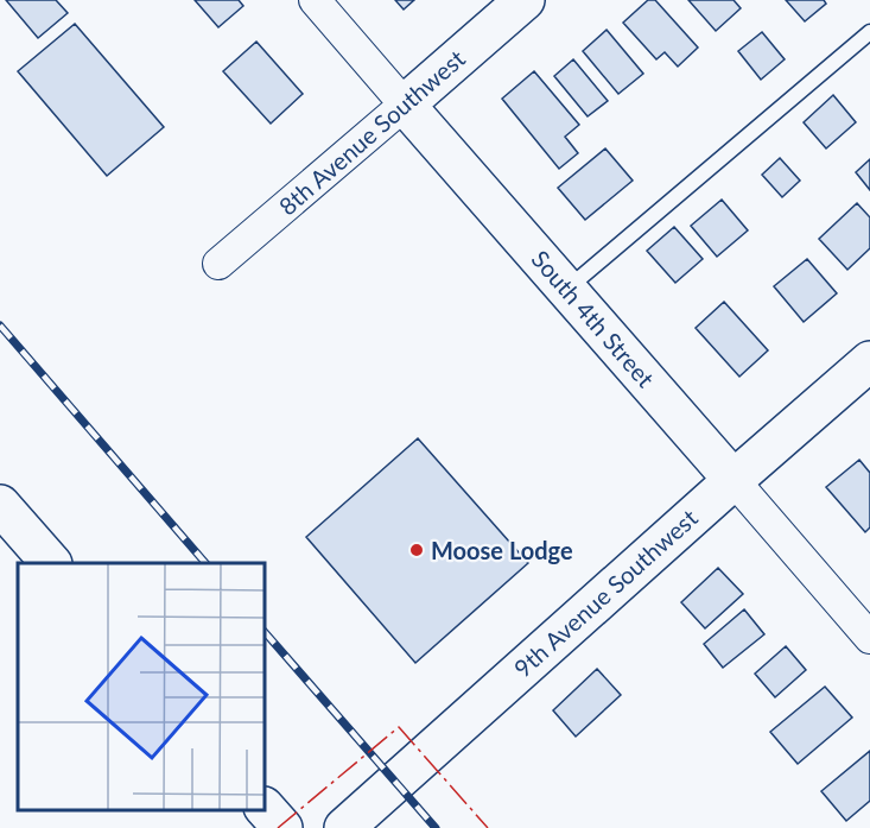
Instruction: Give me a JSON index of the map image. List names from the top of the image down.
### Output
{
  "streets": {
    "street": ["8th Avenue Southwest", "South 4th Street", "9th Avenue Southwest"]
  },
  "crossings": [
    ["8th Avenue Southwest", "South 4th Street"],
    ["South 4th Street", "9th Avenue Southwest"]
  ],
  "places": ["Moose Lodge"]
}
